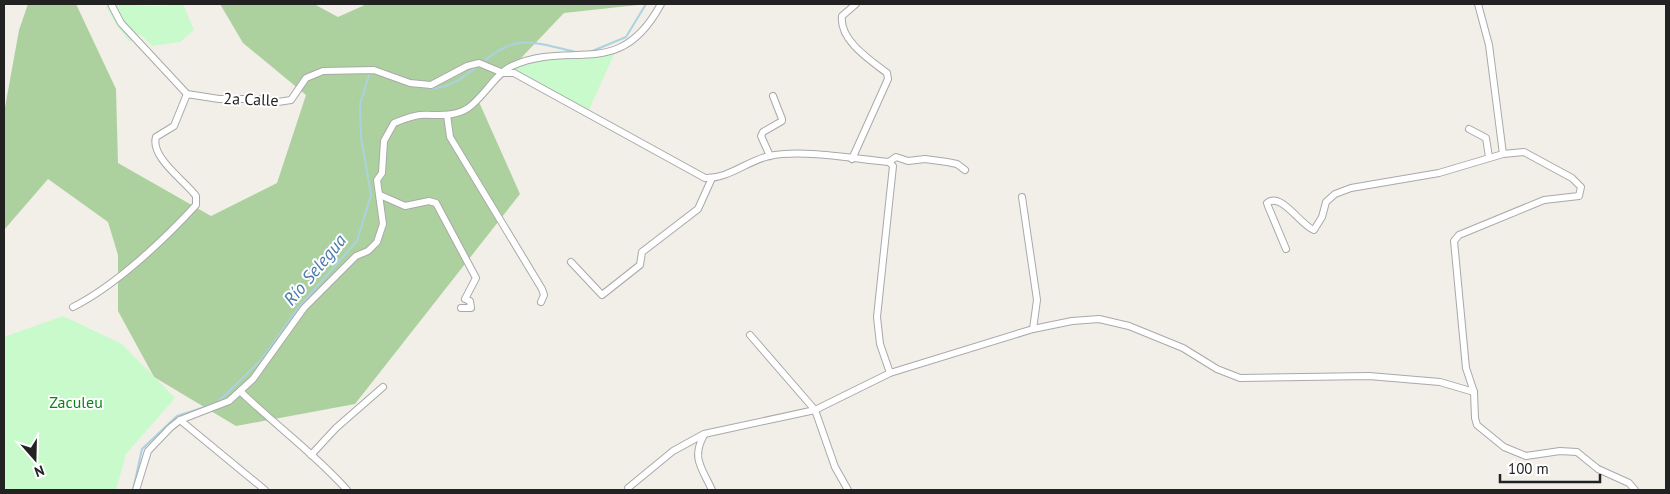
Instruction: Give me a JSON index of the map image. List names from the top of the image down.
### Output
{
  "streets": {
    "street": ["2a Calle"]
  },
  "water": ["Río Selegua"],
  "parks": ["Zaculeu"],
  "scale_bar": "100 m",
  "north": "bottom"
}
